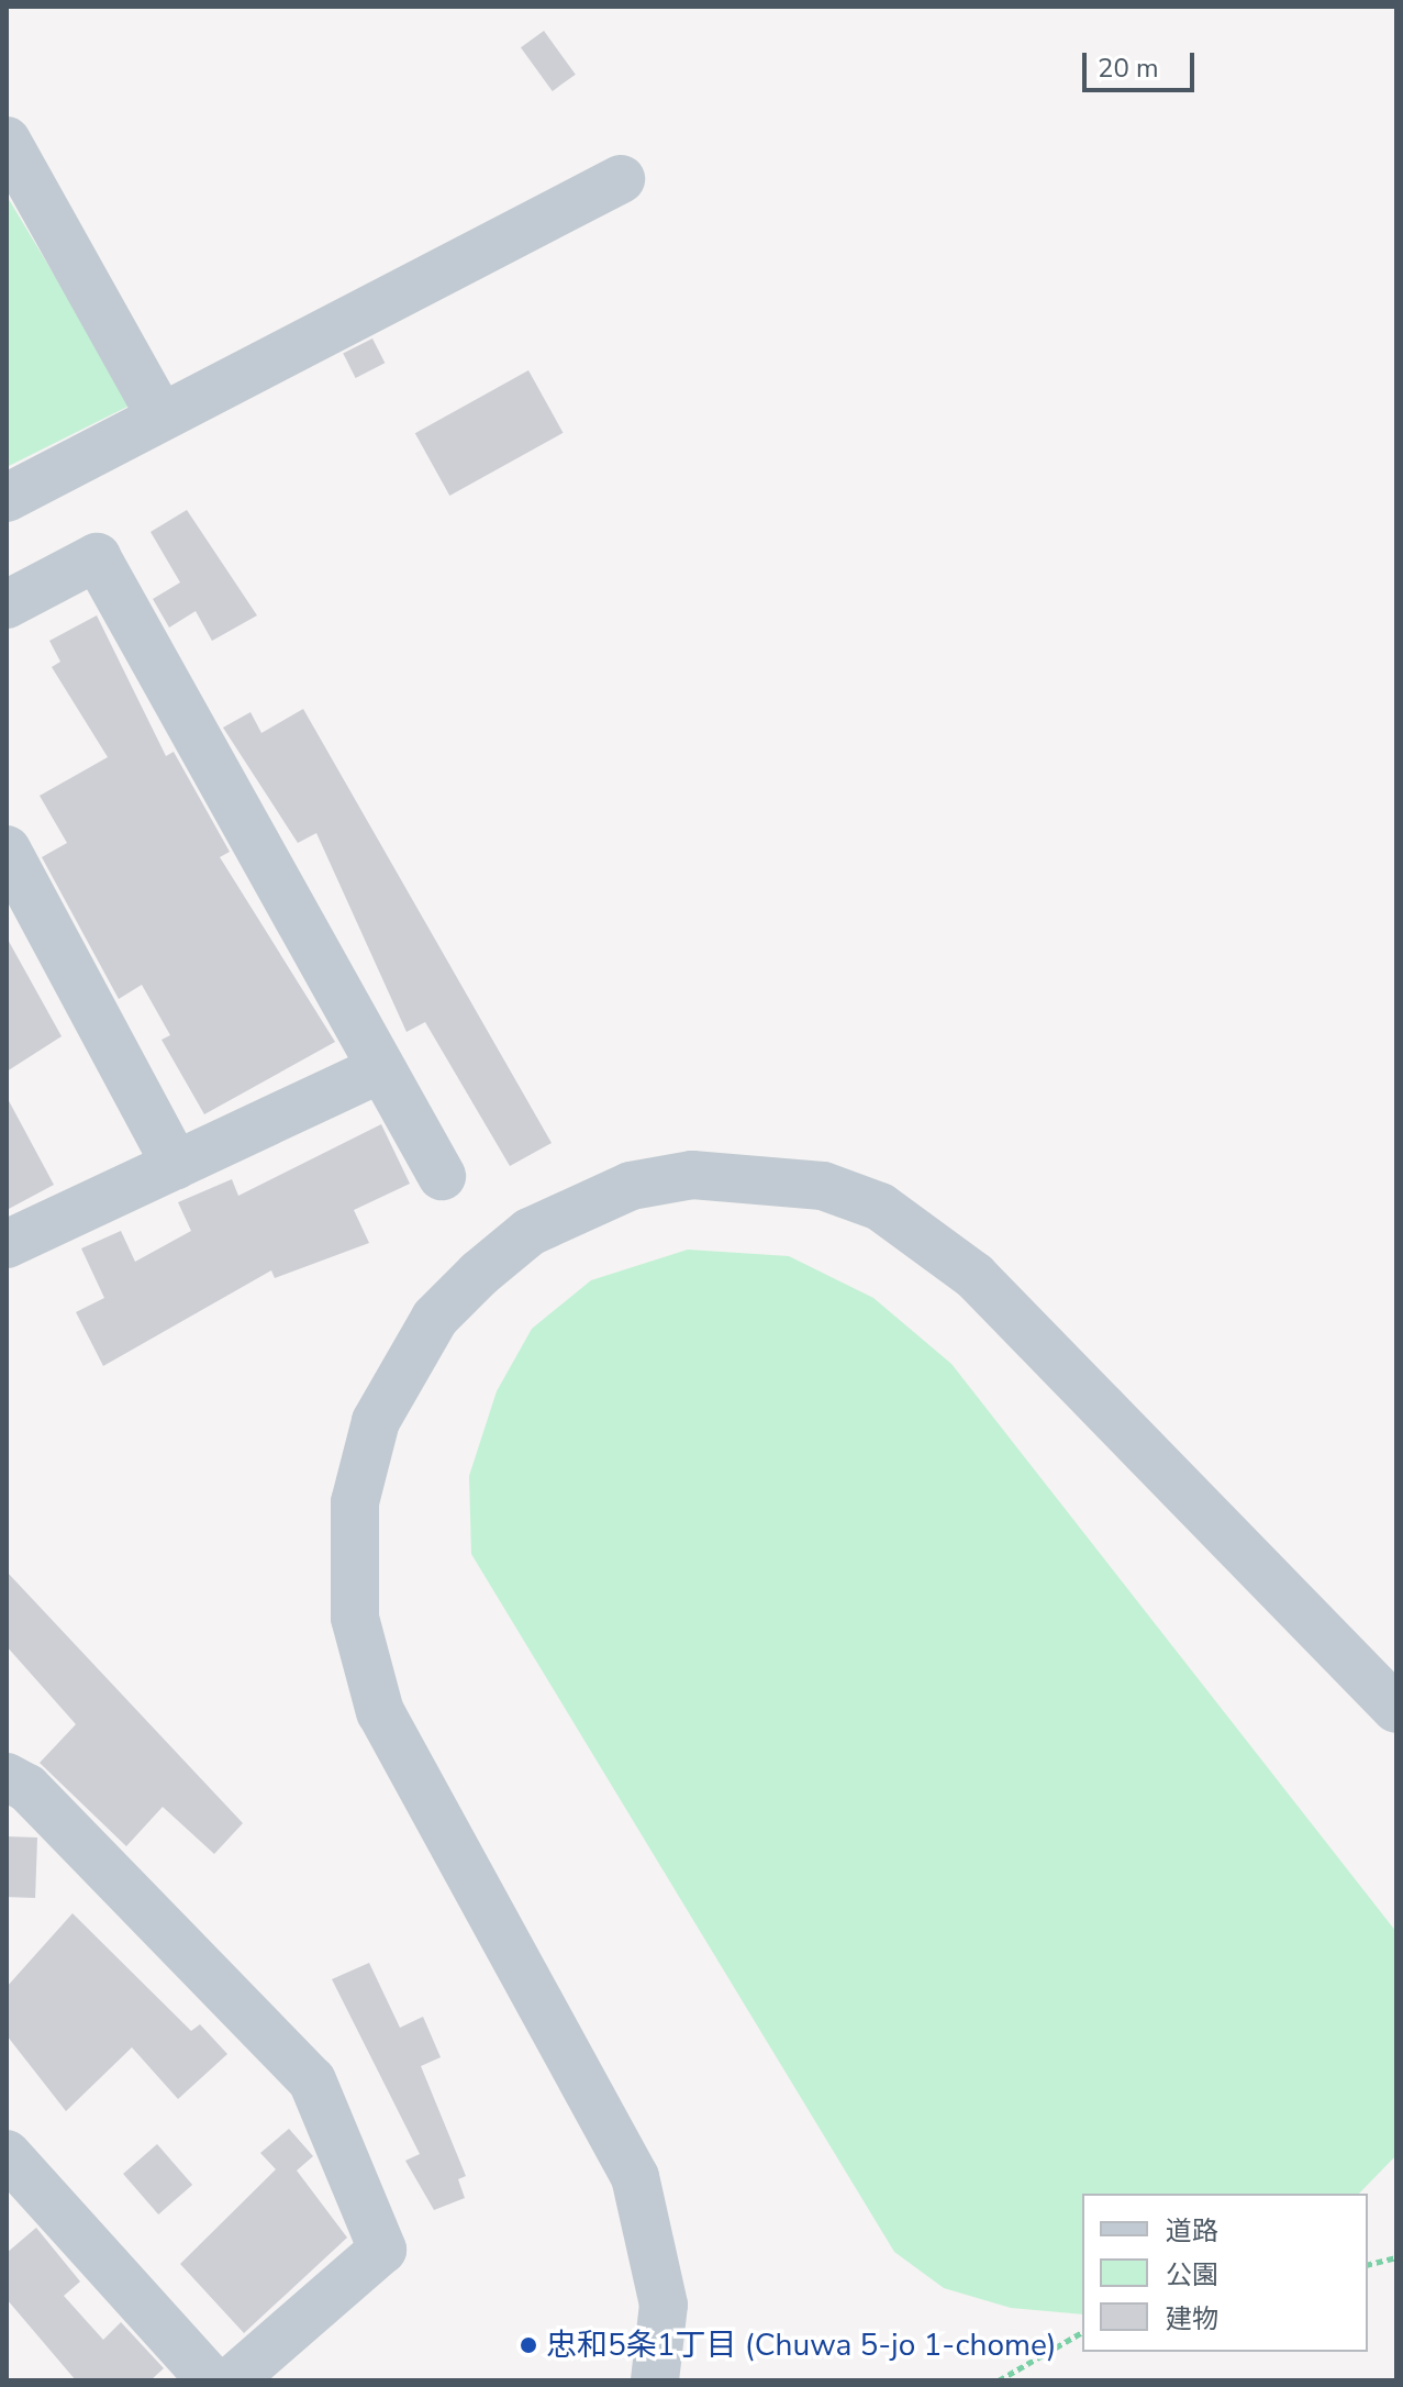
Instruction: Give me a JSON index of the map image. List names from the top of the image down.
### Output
{
  "places": ["忠和5条1丁目 (Chuwa 5-jo 1-chome)"],
  "legend": ["道路", "公園", "建物"],
  "scale_bar": "20 m"
}
